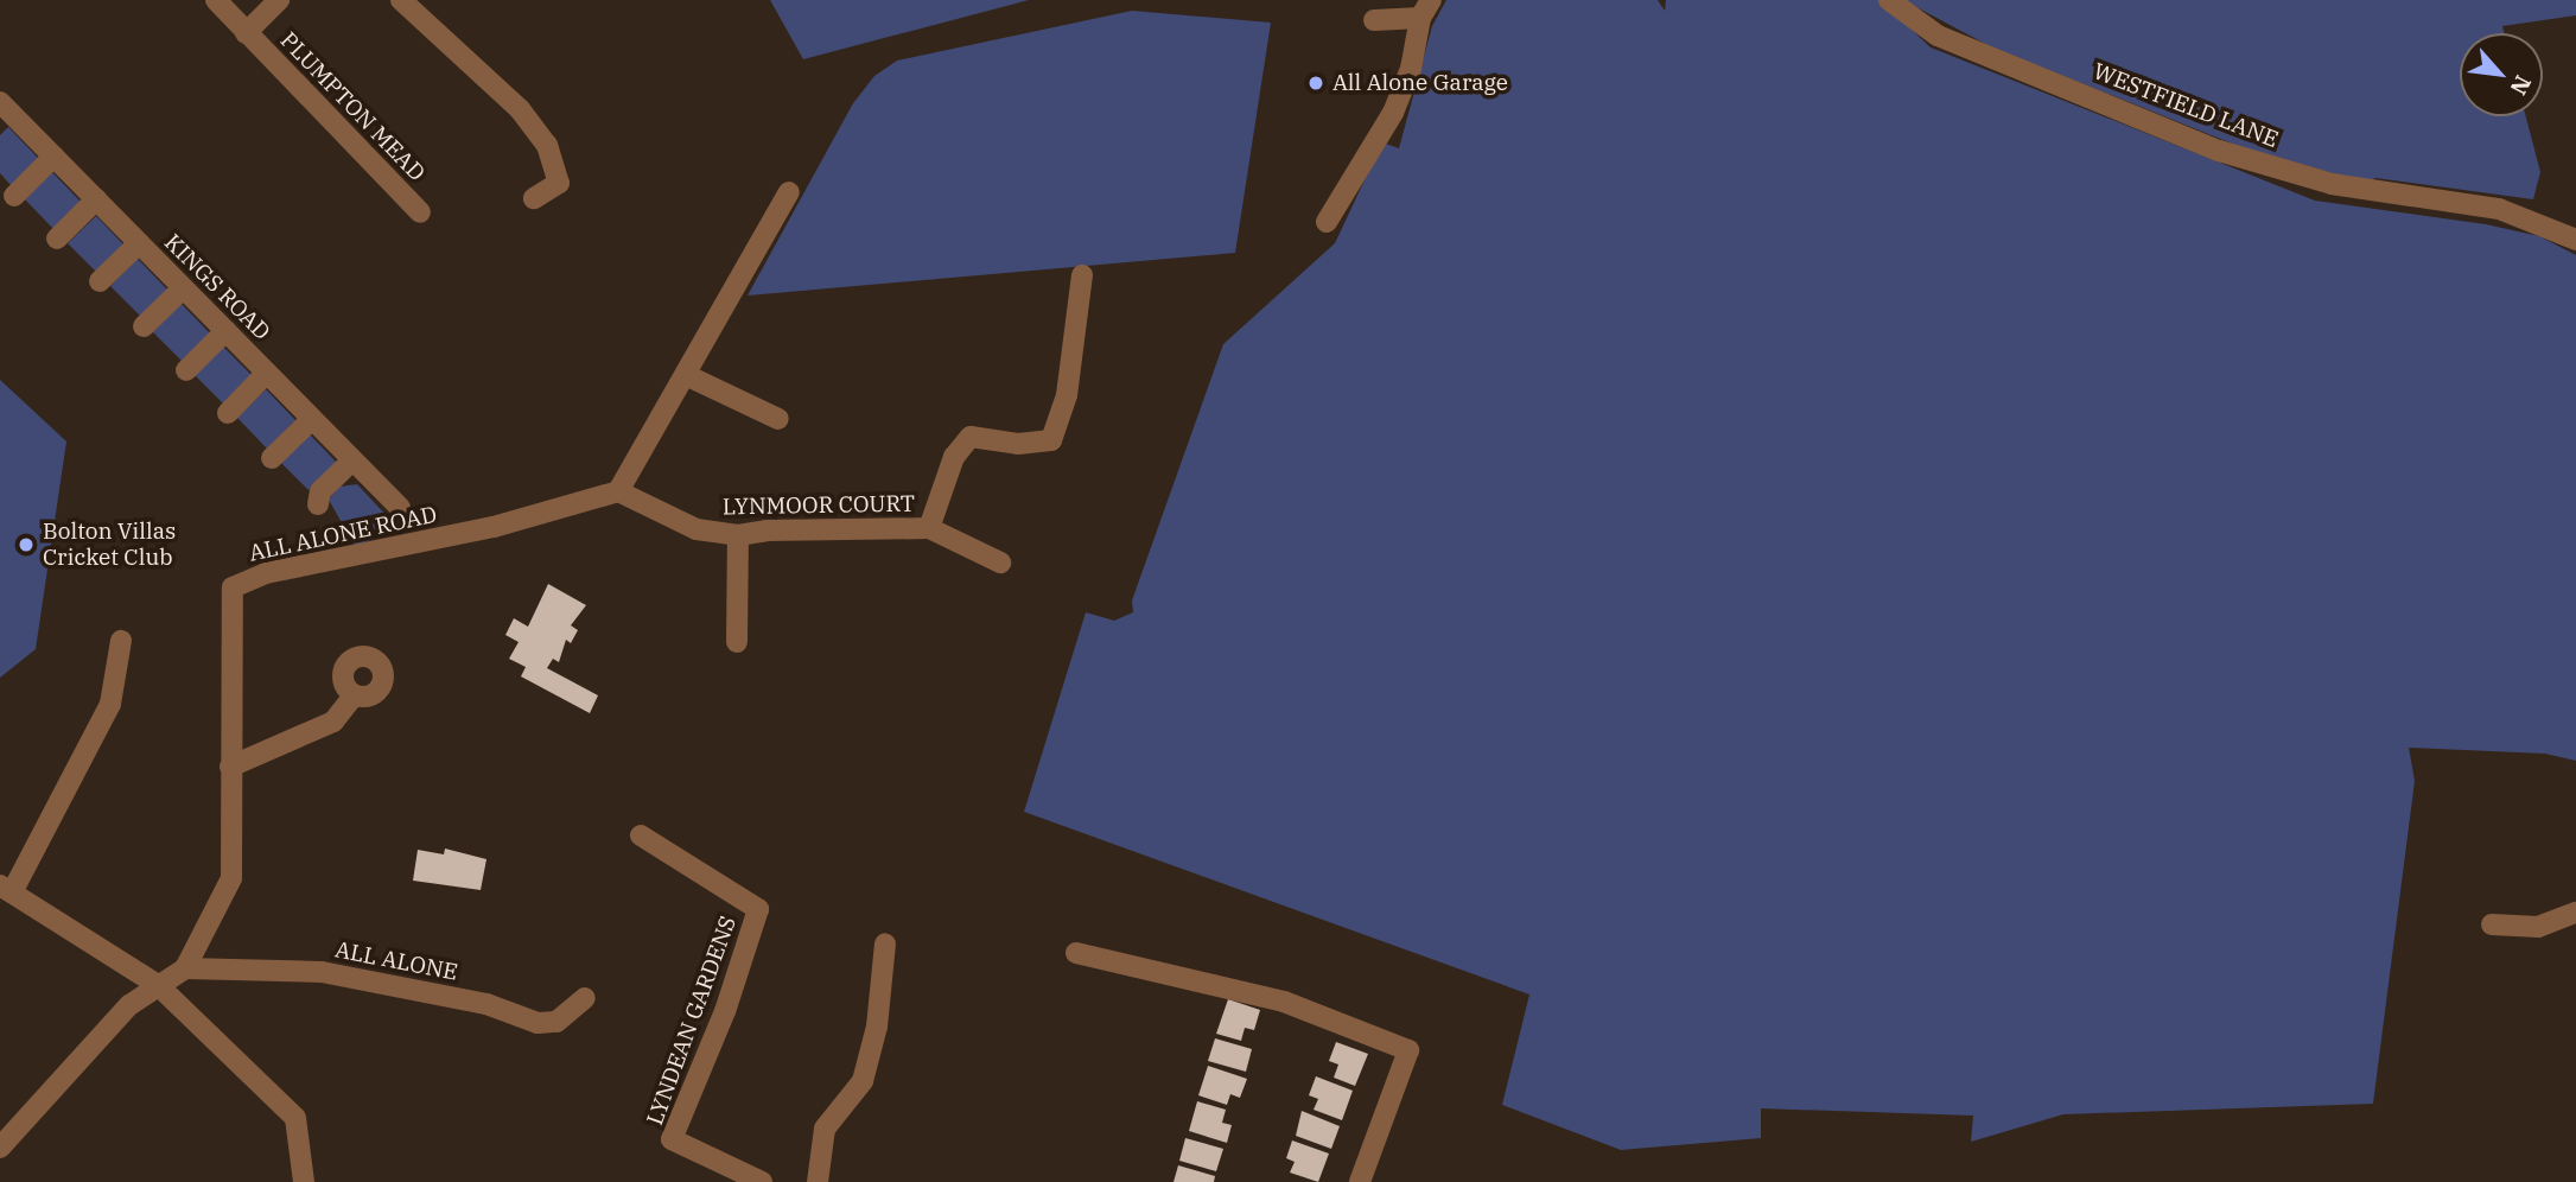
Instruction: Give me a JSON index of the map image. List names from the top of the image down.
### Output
{
  "streets": {
    "street": [
      "WESTFIELD LANE",
      "PLUMPTON MEAD",
      "KINGS ROAD",
      "LYNMOOR COURT",
      "ALL ALONE ROAD",
      "ALL ALONE",
      "LYNDEAN GARDENS"
    ]
  },
  "crossings": [
    ["LYNMOOR COURT", "ALL ALONE ROAD"],
    ["ALL ALONE ROAD", "ALL ALONE"]
  ],
  "places": ["All Alone Garage", "Bolton Villas Cricket Club"],
  "north": "bottom right"
}
